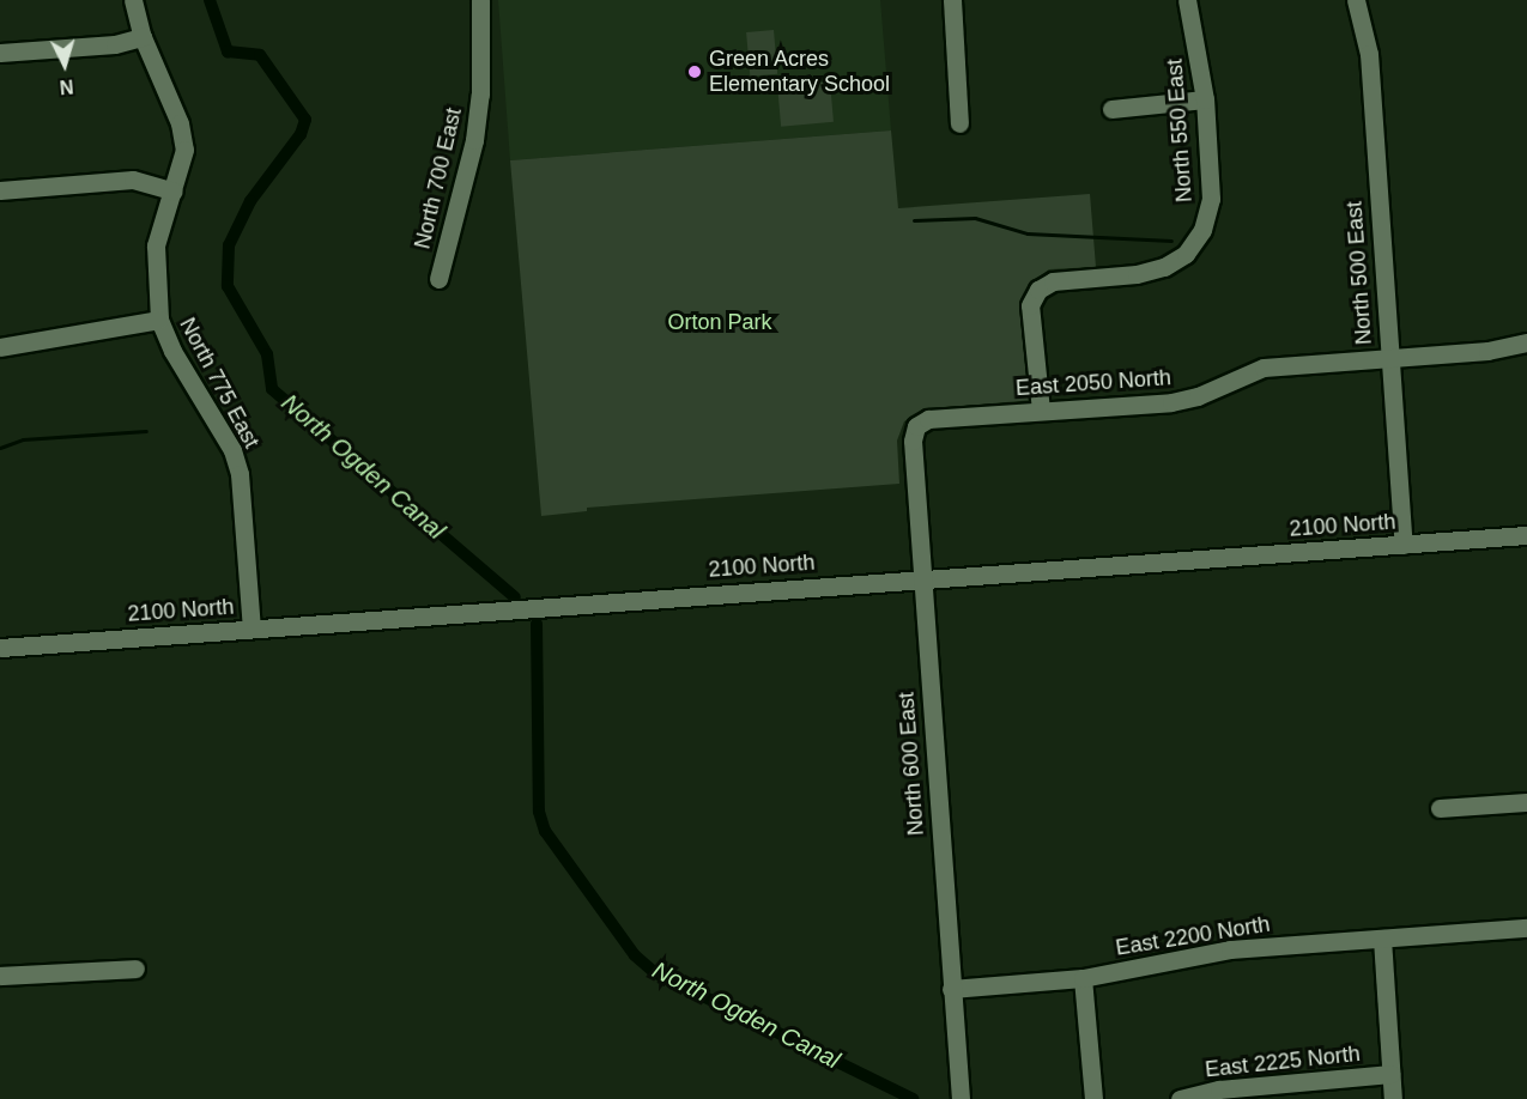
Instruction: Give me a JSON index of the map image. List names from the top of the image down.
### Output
{
  "streets": {
    "street": [
      "North 550 East",
      "North 700 East",
      "North 500 East",
      "North 775 East",
      "East 2050 North",
      "2100 North",
      "North 600 East",
      "East 2200 North",
      "East 2225 North"
    ]
  },
  "crossings": [
    ["North 550 East", "East 2050 North"],
    ["North 500 East", "East 2050 North"],
    ["North 500 East", "2100 North"],
    ["North 775 East", "2100 North"],
    ["East 2050 North", "North 600 East"],
    ["2100 North", "North 600 East"],
    ["North 600 East", "East 2200 North"]
  ],
  "water": ["North Ogden Canal"],
  "parks": ["Orton Park"],
  "places": ["Green Acres Elementary School"],
  "north": "bottom"
}
